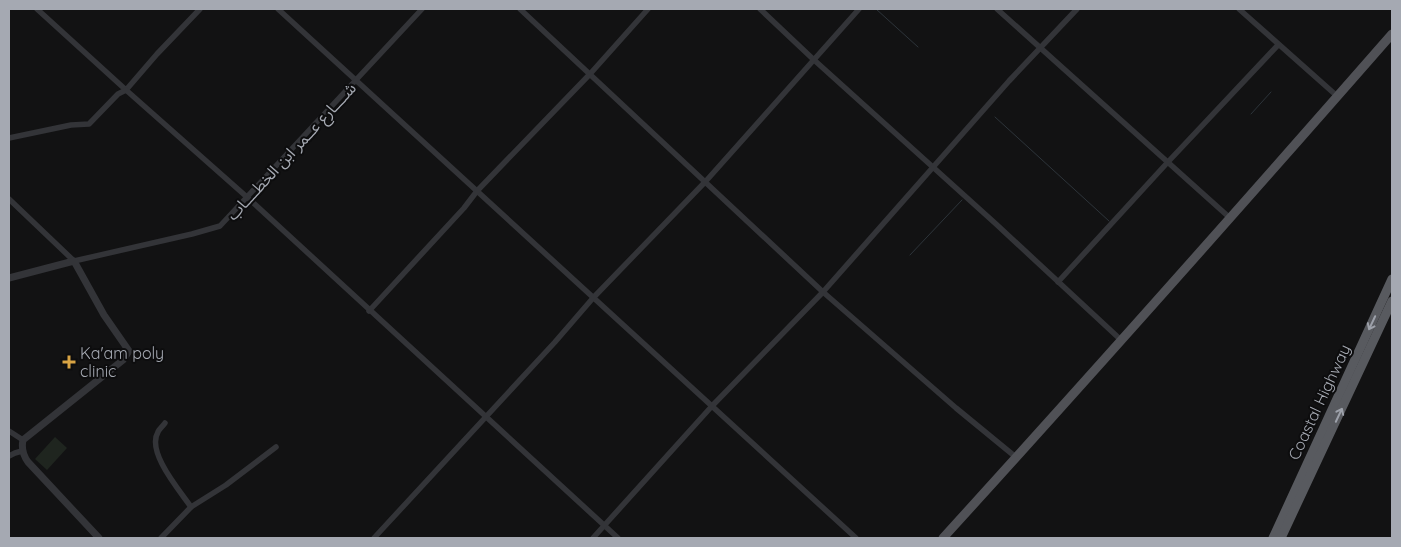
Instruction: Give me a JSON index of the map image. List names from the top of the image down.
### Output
{
  "streets": {
    "highway": ["Coastal Highway"],
    "street": ["شــــارع عــمر ابن الخطــــاب"]
  },
  "places": {
    "health": ["Ka'am poly clinic"]
  }
}
